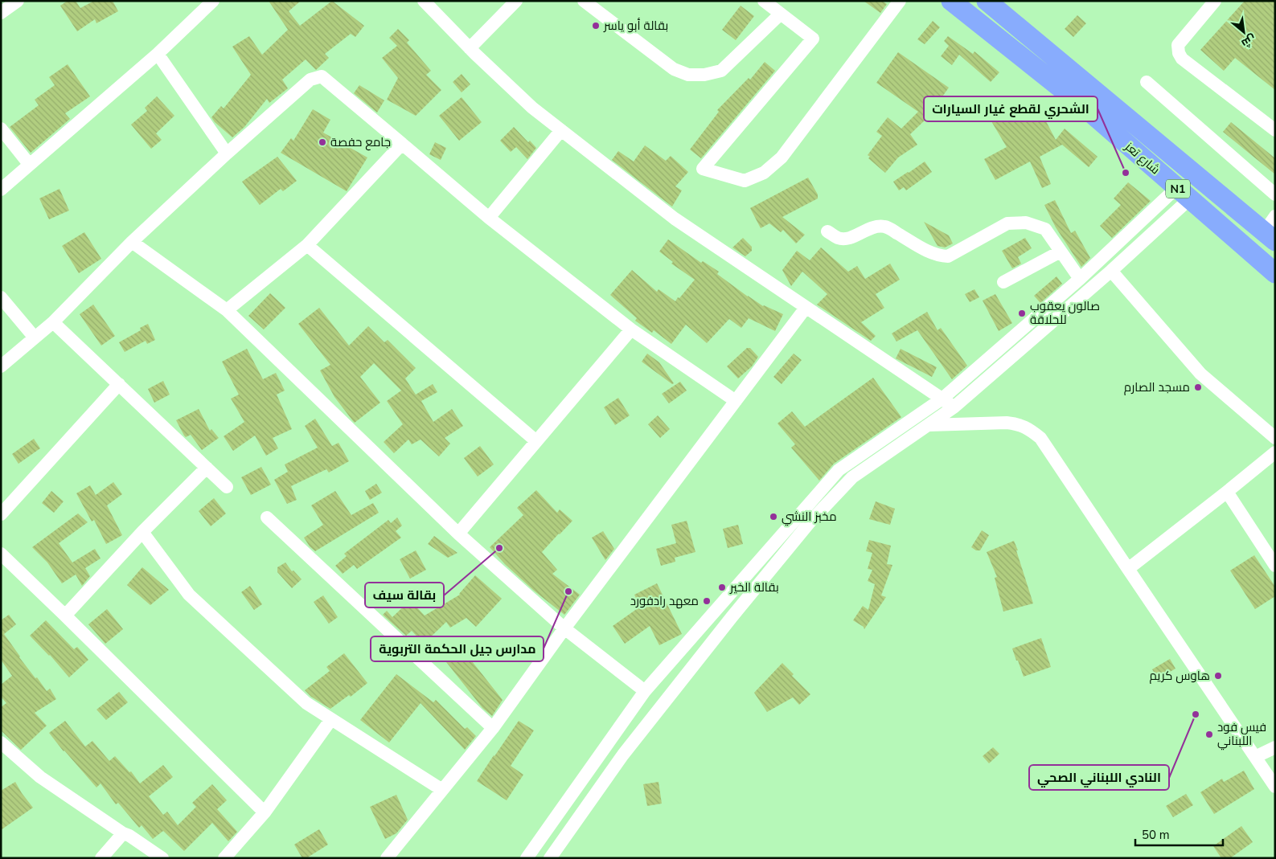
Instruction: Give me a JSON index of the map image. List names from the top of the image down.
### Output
{
  "streets": {
    "highway": ["شارع تعز", "N1"]
  },
  "places": [
    "بقالة أبو ياسر",
    "جامع حفصة",
    "الشحري لقطع غيار السيارات",
    "صالون يعقوب للحلاقة",
    "مسجد الصارم",
    "مخبز النشي",
    "بقالة سيف",
    "بقالة الخير",
    "مدارس جيل الحكمة التربوية",
    "معهد رادفورد",
    "هاوس كريم",
    "النادي اللبناني الصحي",
    "فيس فود اللبناني"
  ],
  "scale_bar": "50 m",
  "north": "bottom right"
}
